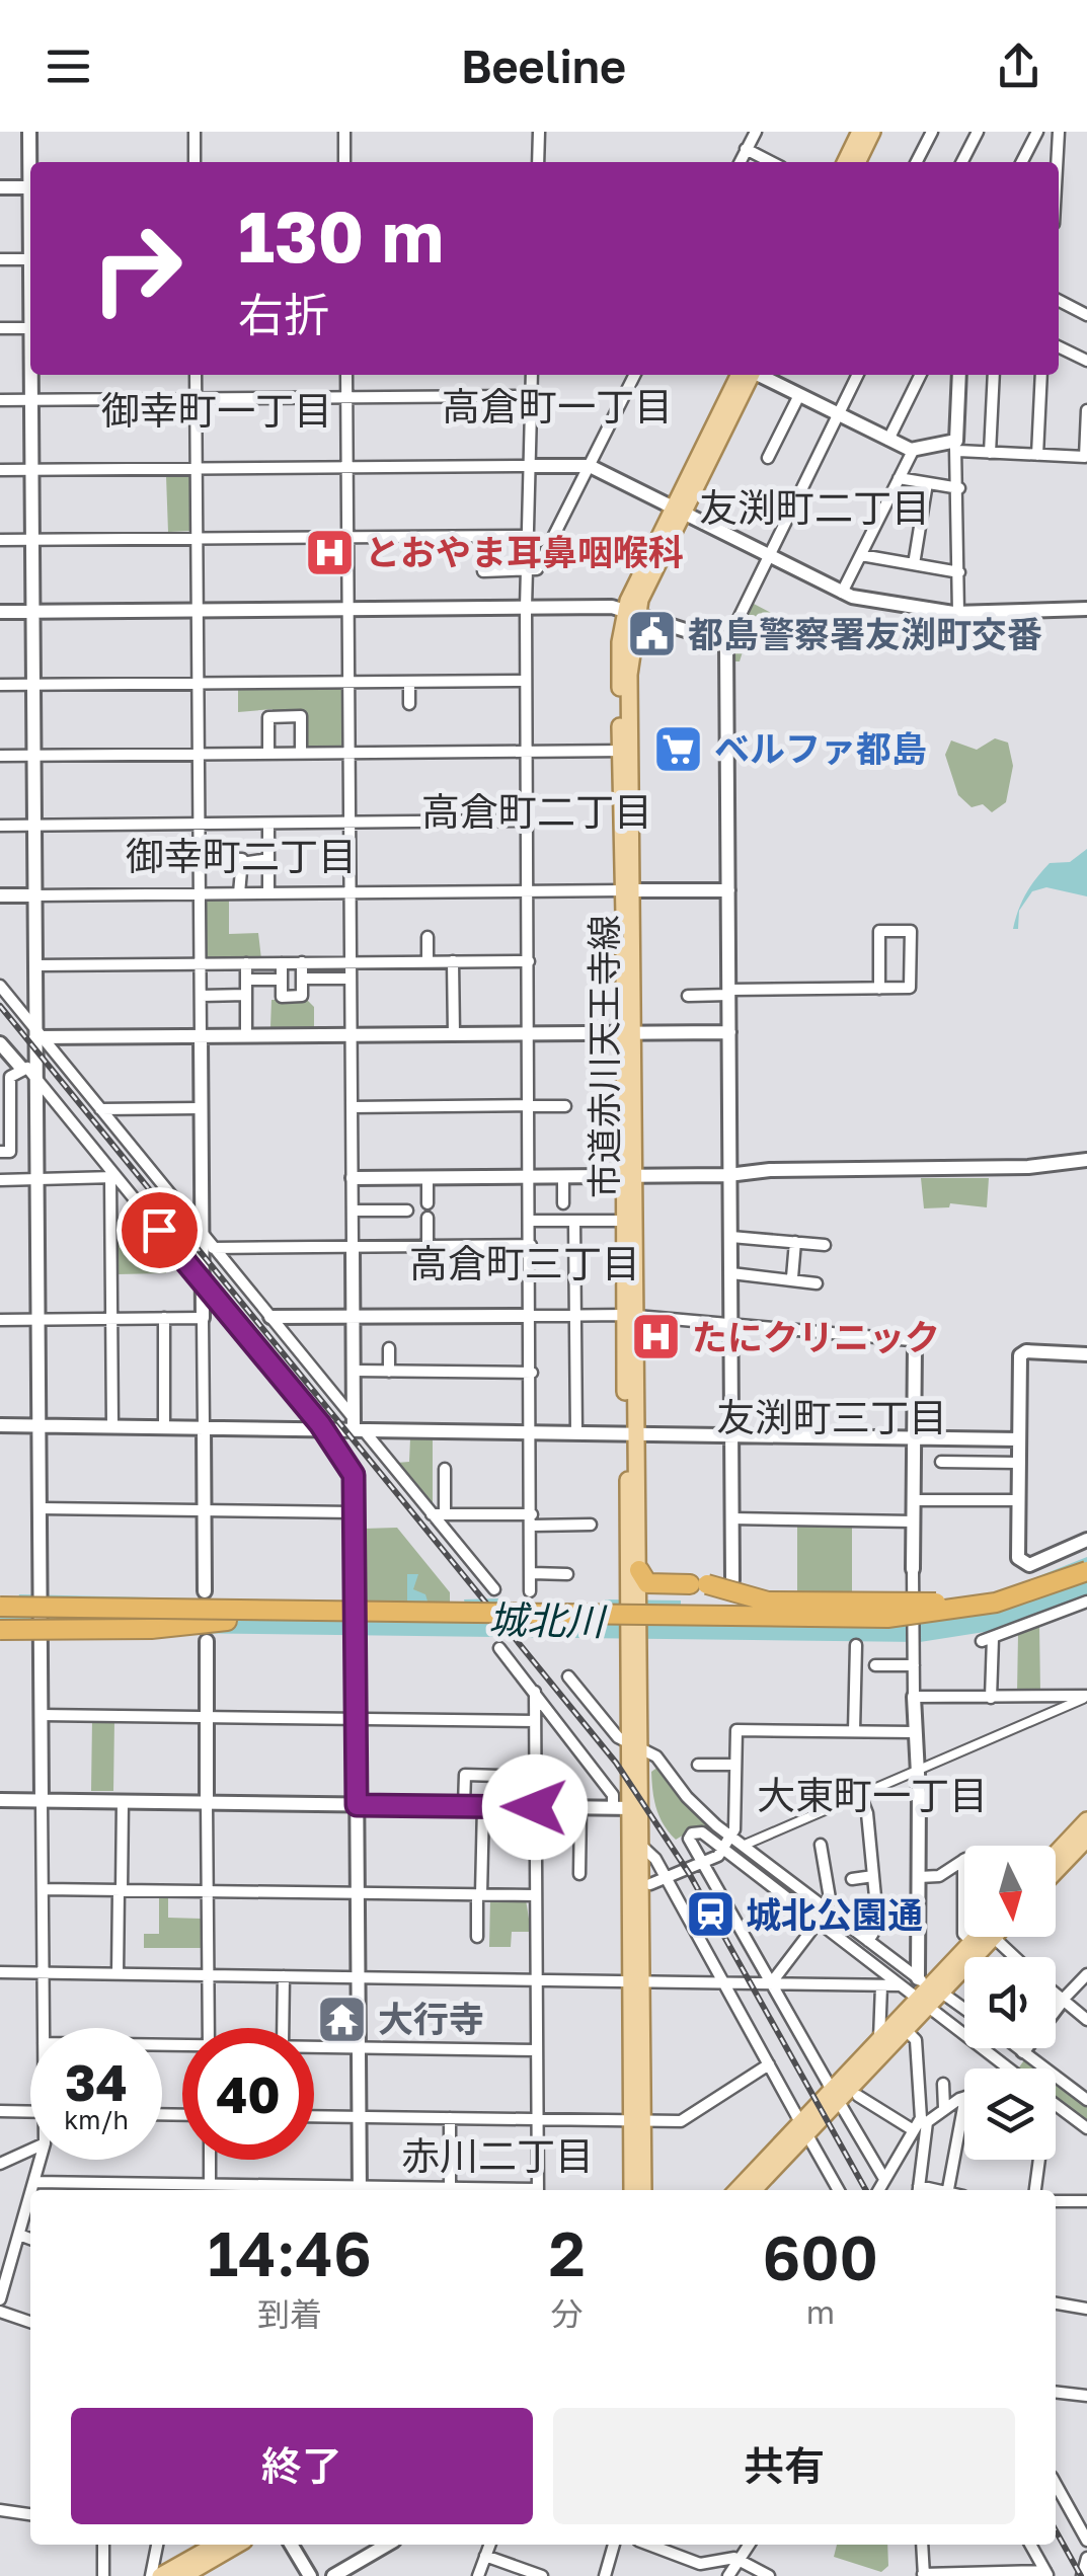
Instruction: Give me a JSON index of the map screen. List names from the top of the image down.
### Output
{
  "streets": {
    "main road": ["市道赤川天王寺線"]
  },
  "districts": [
    "高倉町一丁目",
    "御幸町一丁目",
    "友渕町二丁目",
    "高倉町二丁目",
    "御幸町二丁目",
    "高倉町三丁目",
    "友渕町三丁目",
    "大東町一丁目",
    "赤川二丁目"
  ],
  "water": ["城北川"],
  "places": {
    "hospital": ["とおやま耳鼻咽喉科", "たにクリニック"],
    "public building": ["都島警察署友渕町交番"],
    "supermarket": ["ベルファ都島"],
    "station": ["城北公園通"],
    "temple": ["大行寺"]
  },
  "north": "bottom",
  "page": {
    "header": "Beeline",
    "turn": ["130 m", "右折"],
    "speed": "34 km/h",
    "limit": "40",
    "eta": [
      "14:46",
      "到着",
      "2",
      "分",
      "600",
      "m"
    ],
    "buttons": ["終了", "共有"]
  }
}
